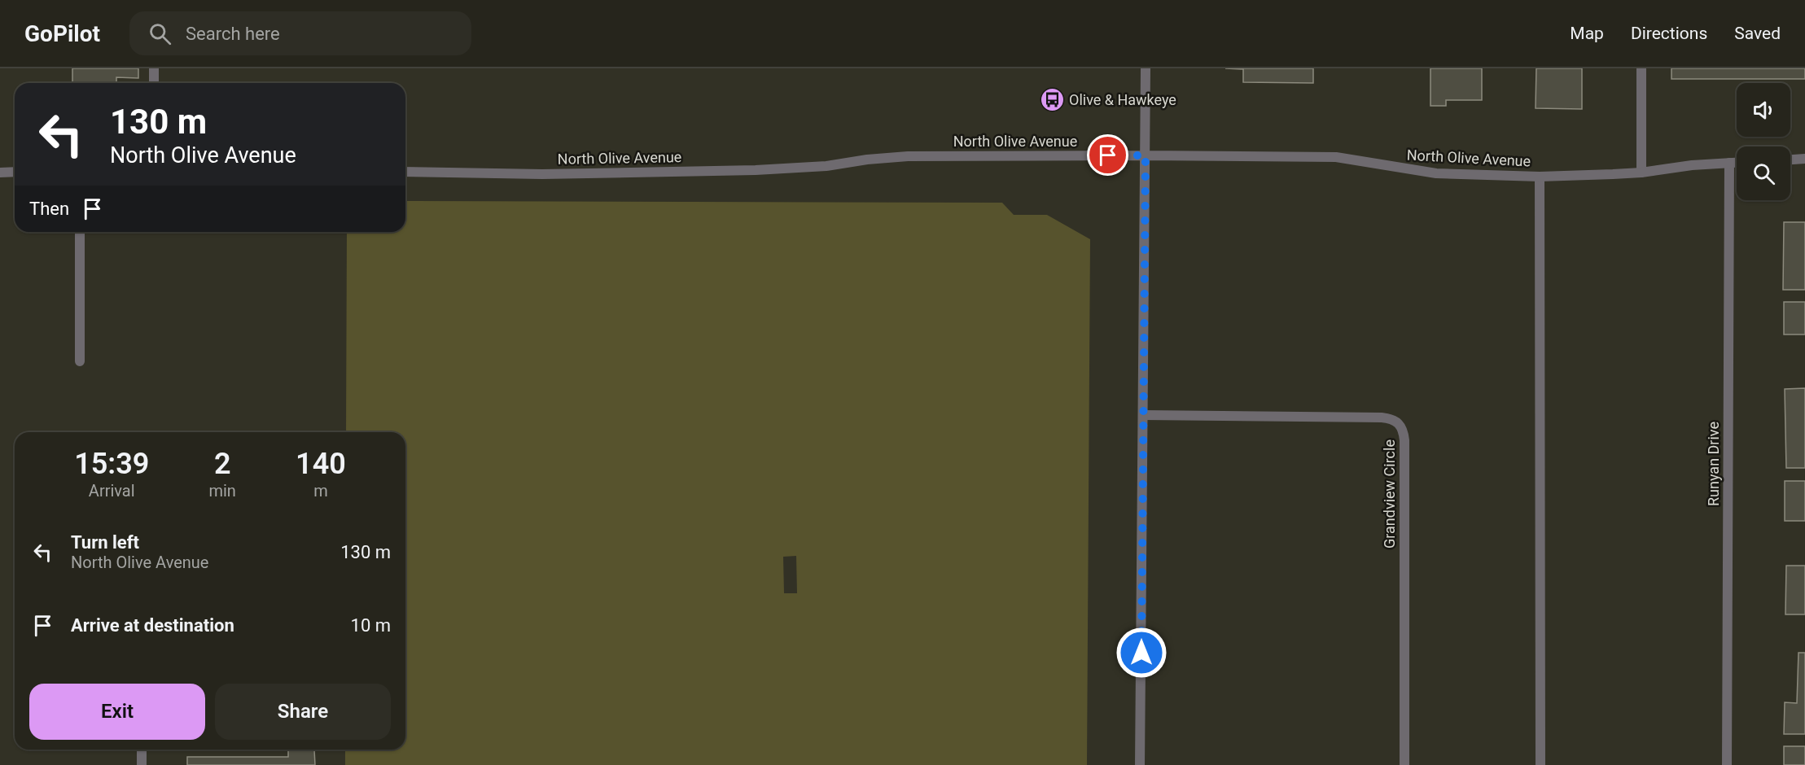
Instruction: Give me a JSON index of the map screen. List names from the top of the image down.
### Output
{
  "streets": {
    "street": ["North Olive Avenue", "Runyan Drive", "Grandview Circle"]
  },
  "crossings": [
    ["North Olive Avenue", "Runyan Drive"]
  ],
  "places": {
    "bus stop": ["Olive & Hawkeye"]
  },
  "page": {
    "header": "GoPilot",
    "search": "Search here",
    "nav": ["Map", "Directions", "Saved"],
    "turn": ["130 m", "North Olive Avenue"],
    "then": "Then",
    "eta": [
      "15:39",
      "Arrival",
      "2",
      "min",
      "140",
      "m"
    ],
    "list": [
      {
        "name": "Turn left",
        "note": "North Olive Avenue",
        "value": "130 m"
      },
      {
        "name": "Arrive at destination",
        "value": "10 m"
      }
    ],
    "buttons": ["Exit", "Share"]
  }
}
